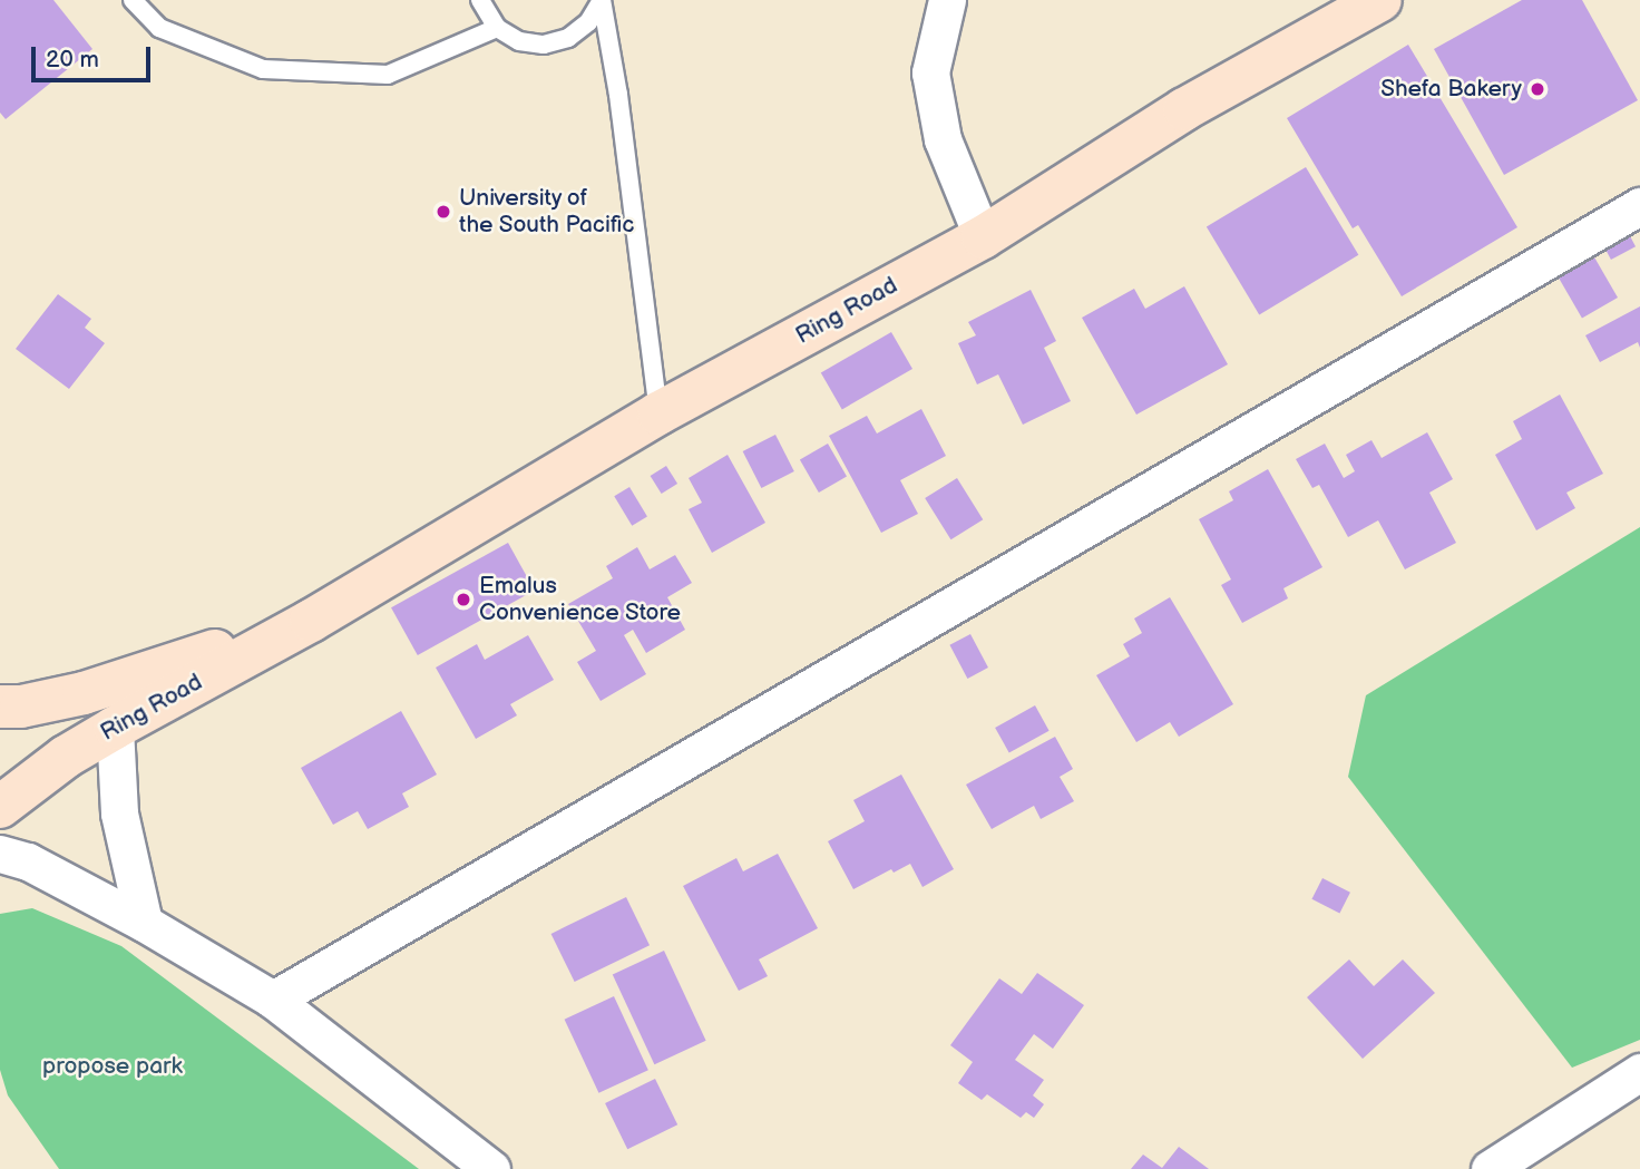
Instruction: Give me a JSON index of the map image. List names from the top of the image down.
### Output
{
  "streets": {
    "main road": ["Ring Road"]
  },
  "parks": ["propose park"],
  "places": ["Shefa Bakery", "University of the South Pacific", "Emalus Convenience Store"],
  "scale_bar": "20 m"
}
